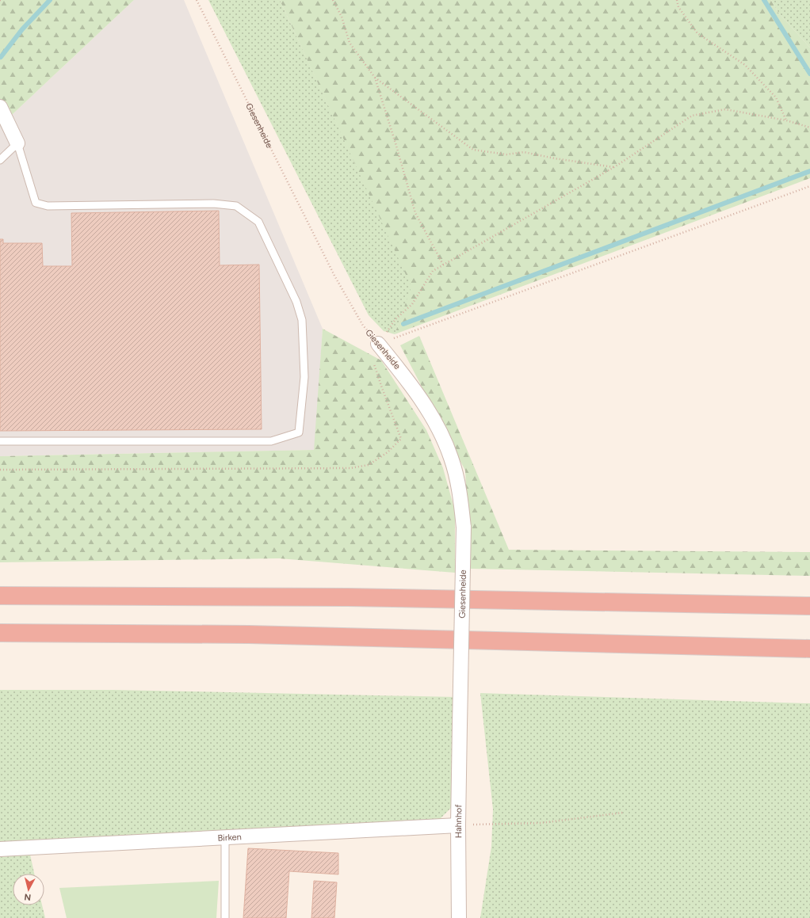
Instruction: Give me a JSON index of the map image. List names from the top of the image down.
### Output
{
  "streets": {
    "street": ["Giesenheide", "Hahnhof", "Birken"]
  },
  "crossings": [
    ["Giesenheide", "Hahnhof"],
    ["Hahnhof", "Birken"]
  ],
  "north": "bottom"
}
